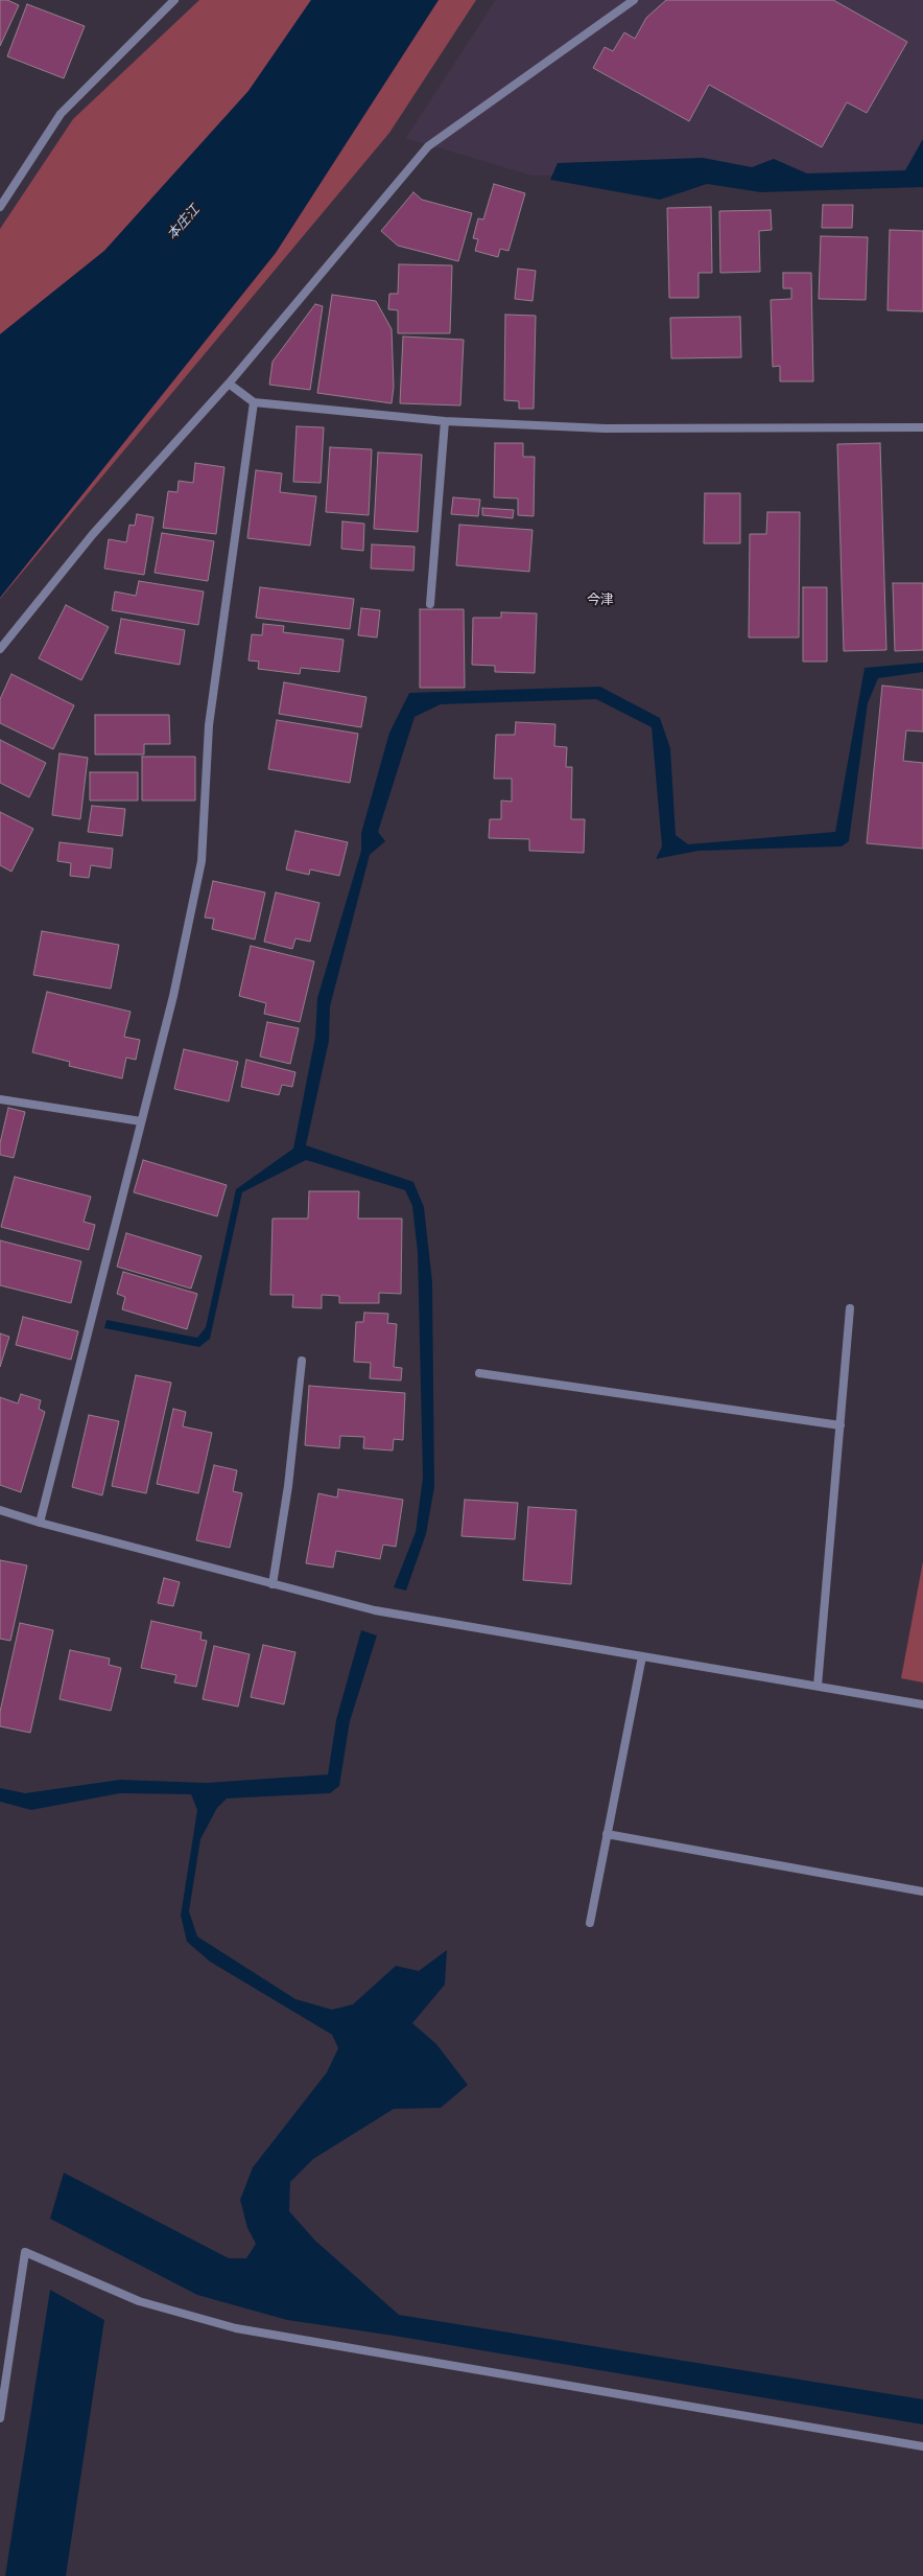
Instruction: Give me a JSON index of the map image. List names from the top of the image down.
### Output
{
  "districts": ["今津"],
  "water": ["本庄江"]
}
